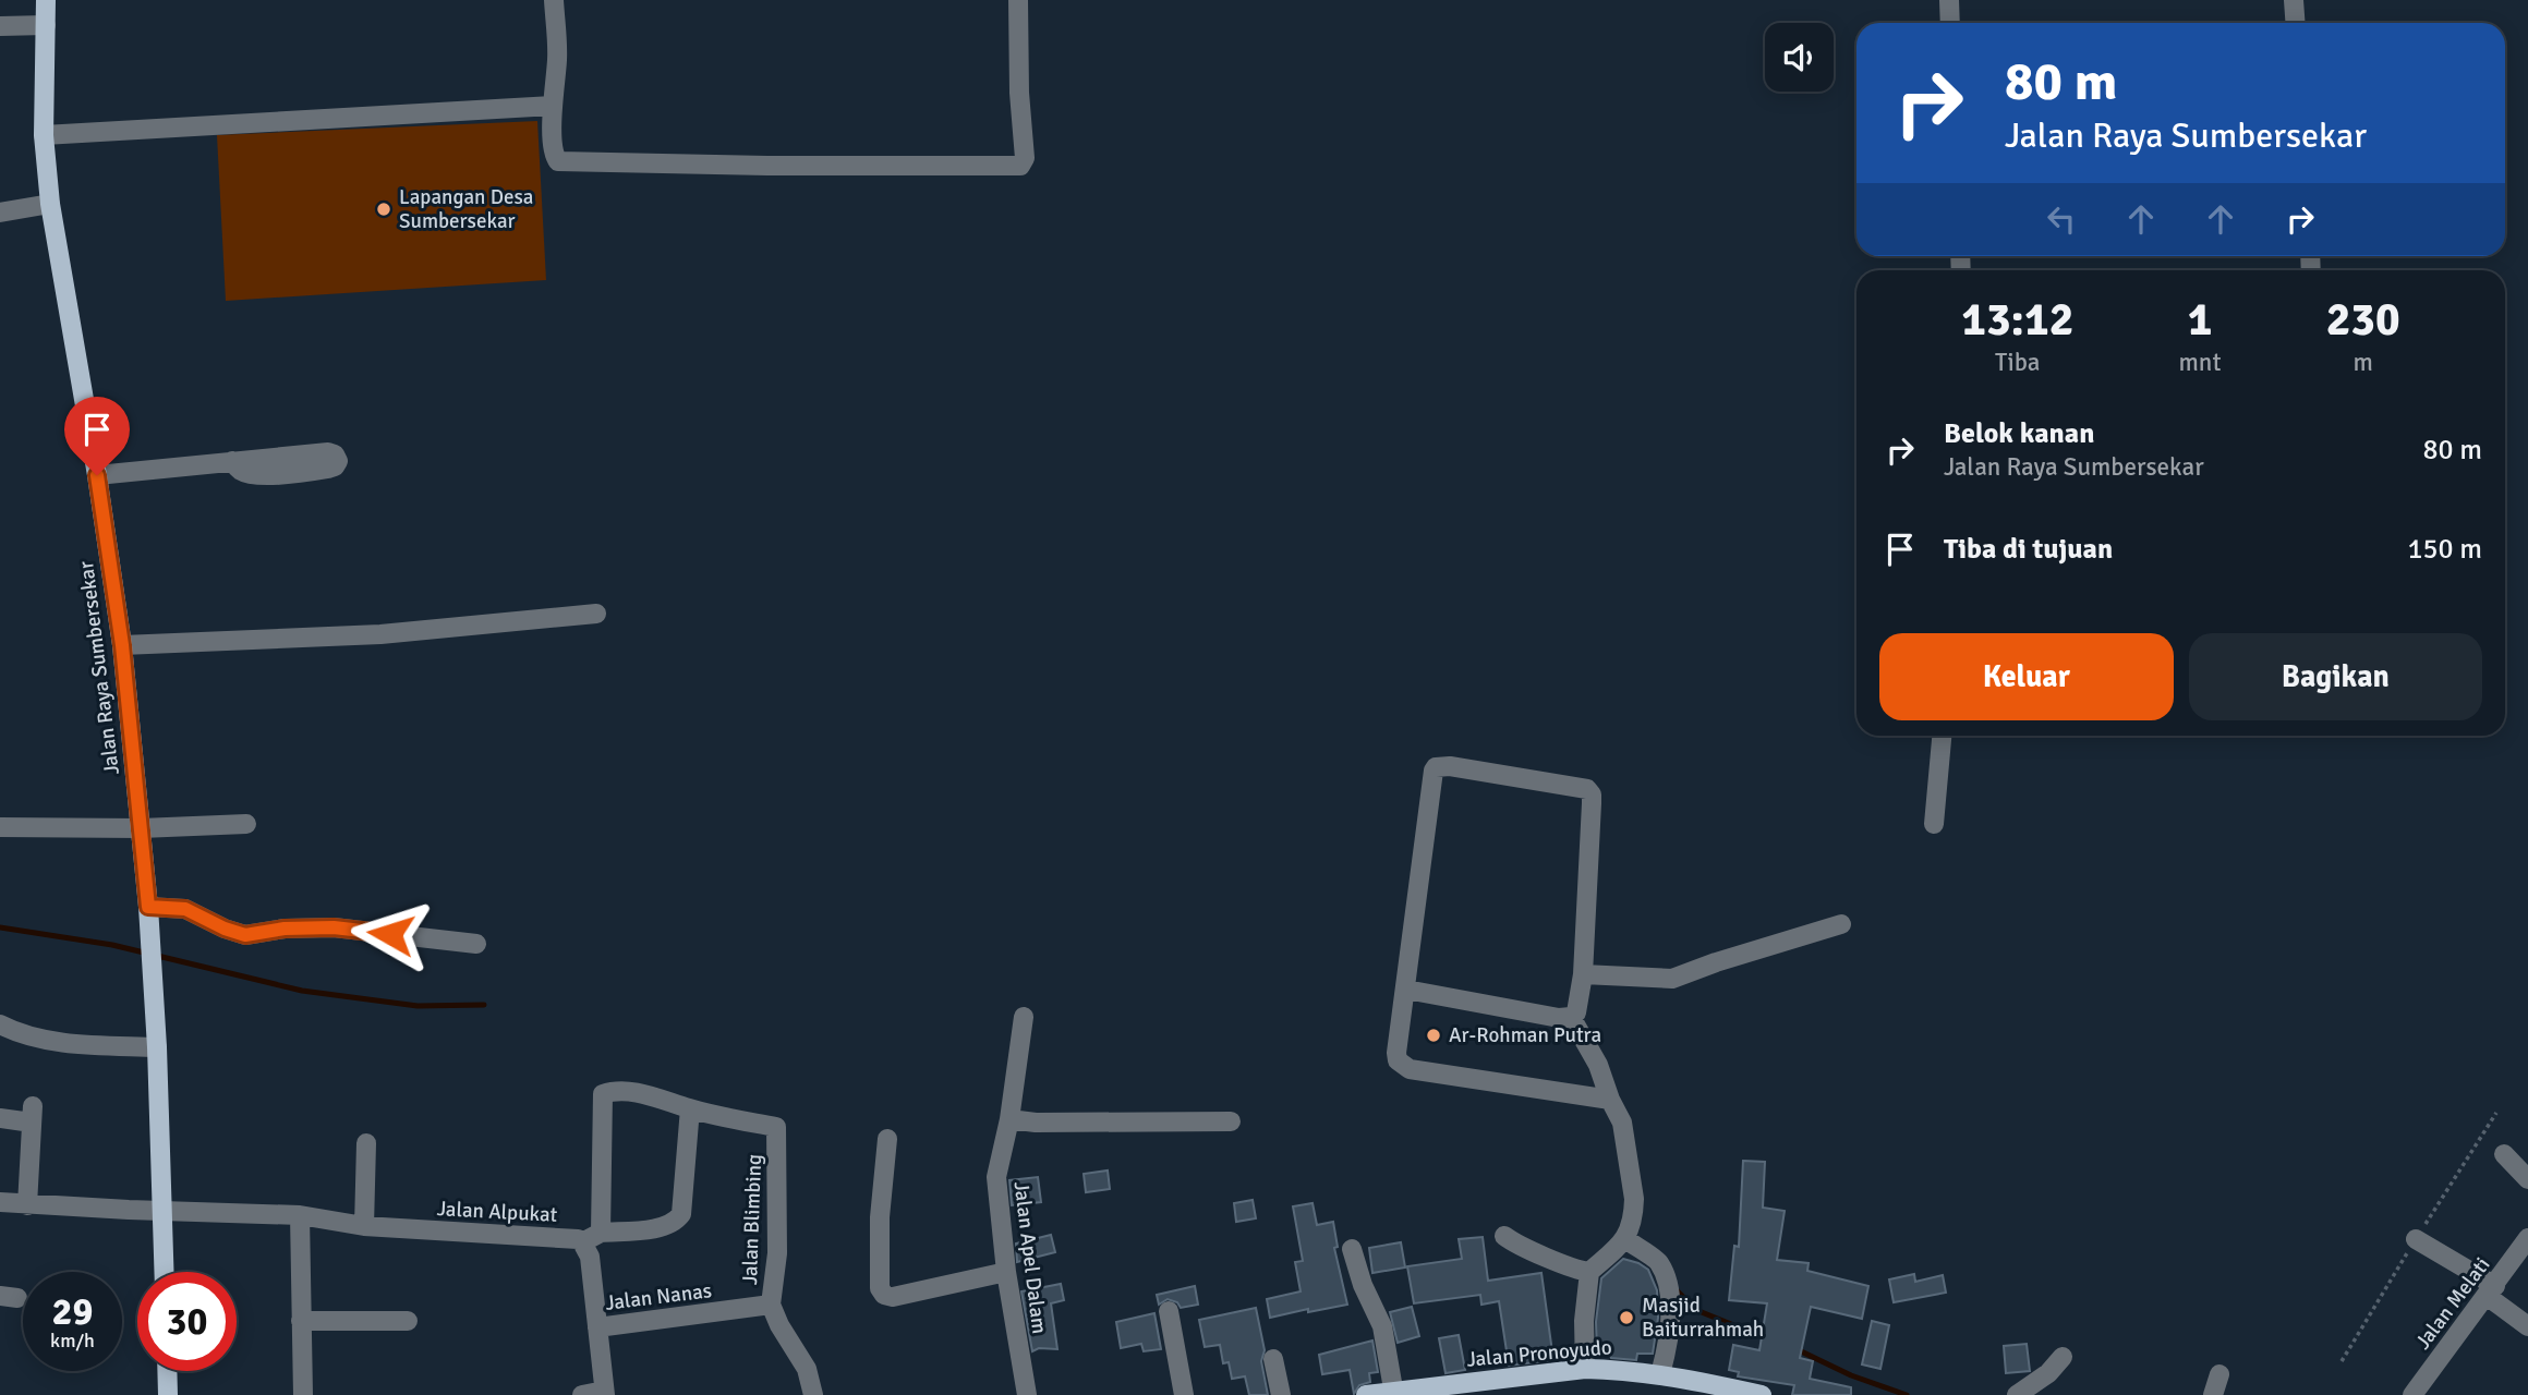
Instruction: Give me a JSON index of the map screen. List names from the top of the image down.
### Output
{
  "streets": {
    "main road": ["Jalan Raya Sumbersekar", "Jalan Pronoyudo"],
    "street": [
      "Jalan Alpukat",
      "Jalan Blimbing",
      "Jalan Apel Dalam",
      "Jalan Nanas",
      "Jalan Melati"
    ]
  },
  "crossings": [
    ["Jalan Raya Sumbersekar", "Jalan Alpukat"],
    ["Jalan Alpukat", "Jalan Nanas"],
    ["Jalan Blimbing", "Jalan Nanas"]
  ],
  "places": ["Lapangan Desa Sumbersekar", "Ar-Rohman Putra", "Masjid Baiturrahmah"],
  "page": {
    "turn": ["80 m", "Jalan Raya Sumbersekar"],
    "eta": [
      "13:12",
      "Tiba",
      "1",
      "mnt",
      "230",
      "m"
    ],
    "list": [
      {
        "name": "Belok kanan",
        "note": "Jalan Raya Sumbersekar",
        "value": "80 m"
      },
      {
        "name": "Tiba di tujuan",
        "value": "150 m"
      }
    ],
    "buttons": ["Keluar", "Bagikan"],
    "speed": "29 km/h",
    "limit": "30"
  }
}
